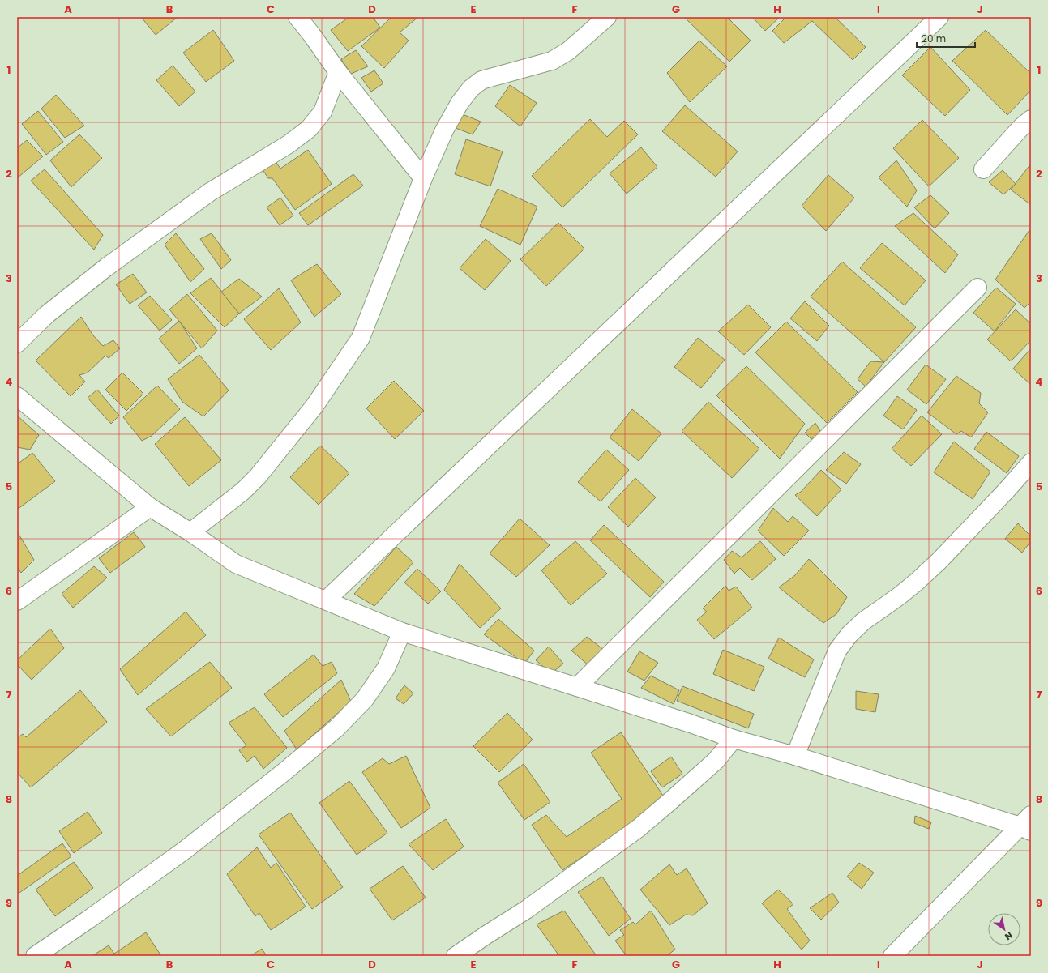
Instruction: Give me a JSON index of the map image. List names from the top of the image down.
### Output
{
  "scale_bar": "20 m",
  "north": "bottom right",
  "grid": {
    "columns": [
      "A",
      "B",
      "C",
      "D",
      "E",
      "F",
      "G",
      "H",
      "I",
      "J"
    ],
    "rows": [
      "1",
      "2",
      "3",
      "4",
      "5",
      "6",
      "7",
      "8",
      "9"
    ]
  }
}
